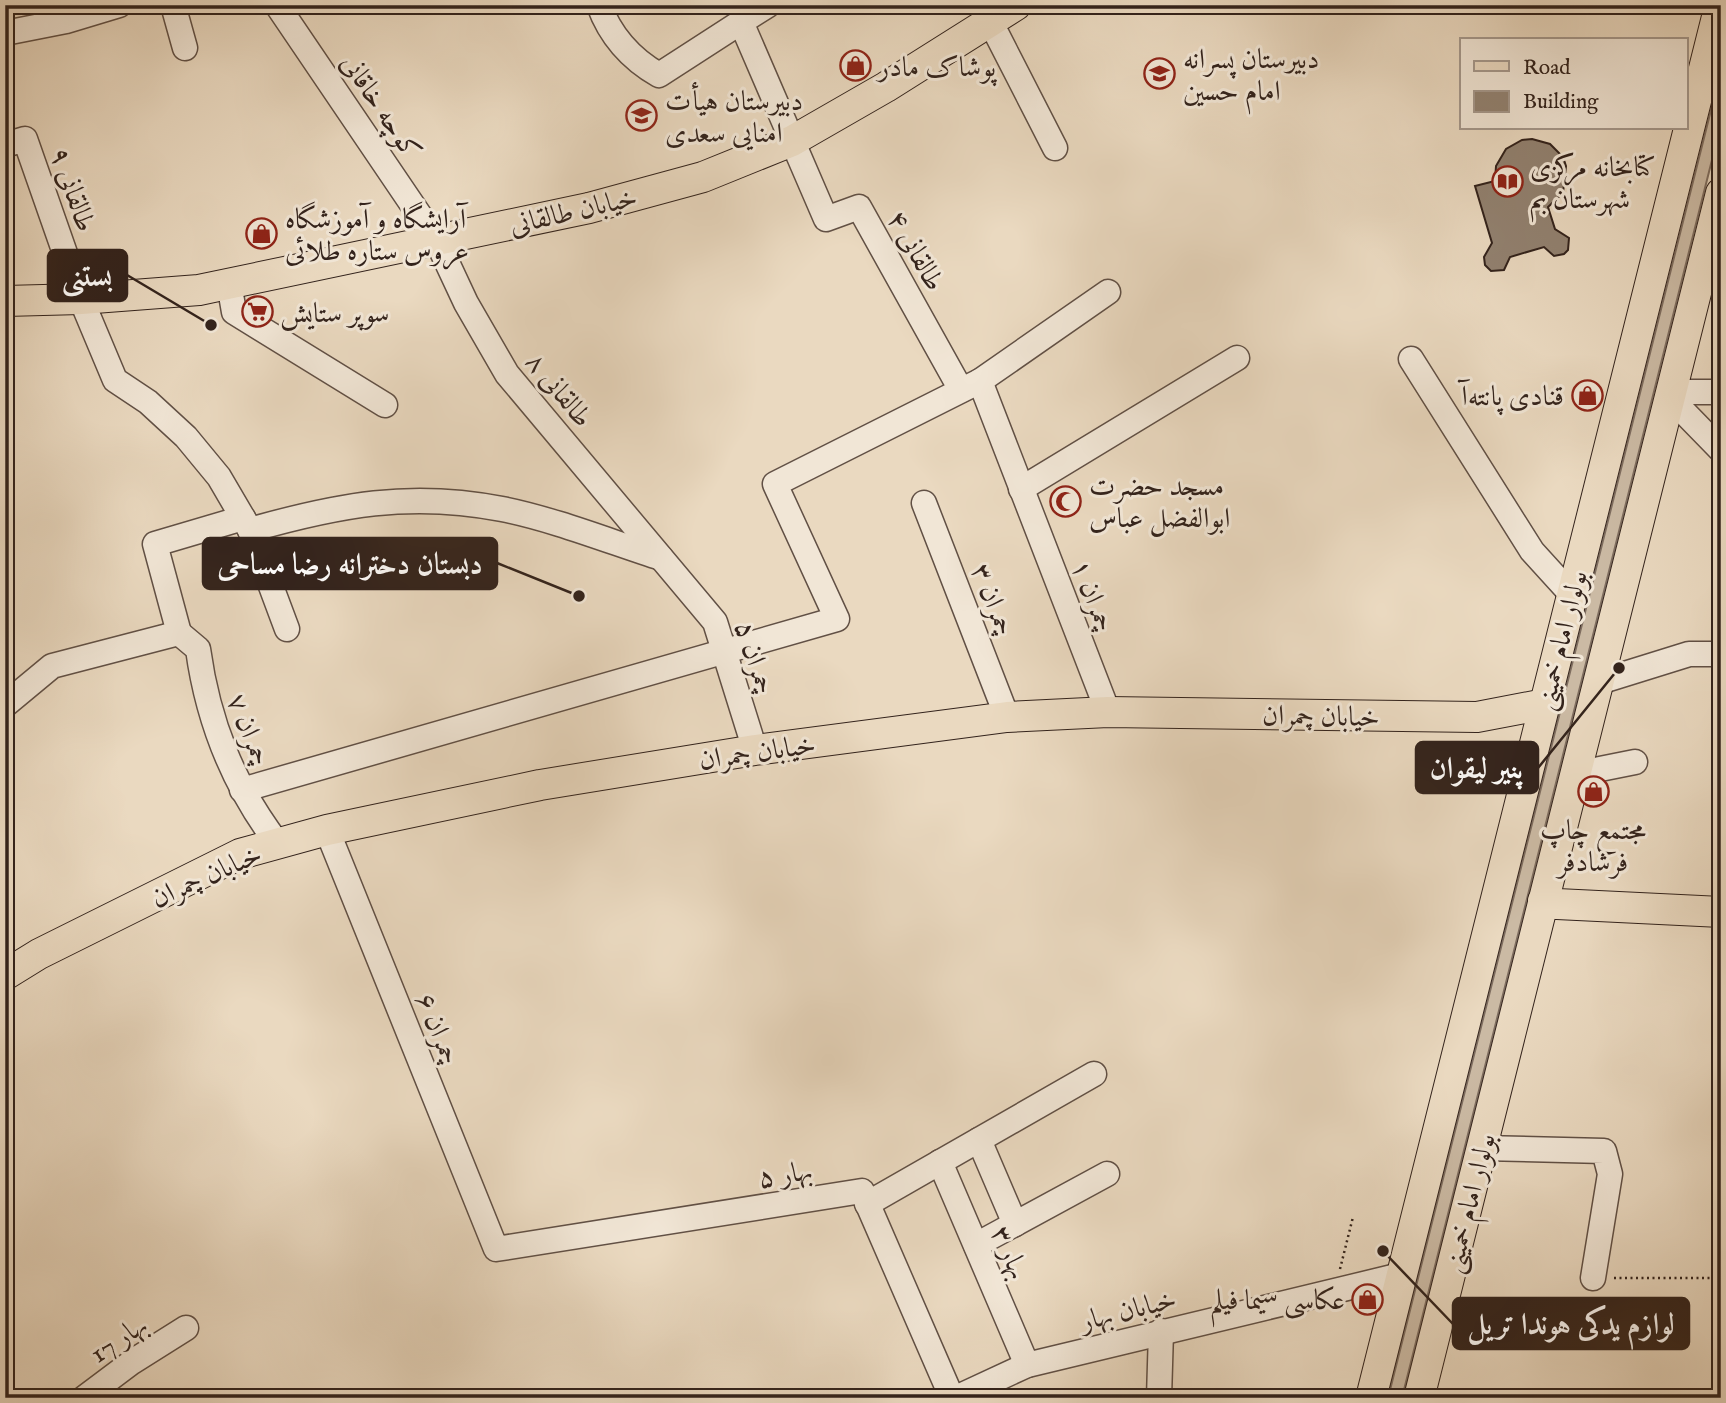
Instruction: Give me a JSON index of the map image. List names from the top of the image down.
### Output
{
  "streets": {
    "main road": ["خیابان طالقانی", "بولوار امام خمینی", "خیابان چمران"],
    "street": [
      "کوچه خاقانی",
      "طالقانی ۹",
      "طالقانی ۴",
      "طالقانی ۸",
      "چمران ۱",
      "چمران ۳",
      "چمران ۵",
      "چمران ۷",
      "چمران ۶",
      "بهار ۵",
      "بهار ۳",
      "خیابان بهار",
      "بهار 17"
    ]
  },
  "crossings": [
    ["کوچه خاقانی", "خیابان طالقانی"],
    ["کوچه خاقانی", "طالقانی ۸"],
    ["طالقانی ۹", "خیابان طالقانی"],
    ["خیابان طالقانی", "طالقانی ۴"],
    ["خیابان طالقانی", "طالقانی ۸"],
    ["طالقانی ۴", "چمران ۱"],
    ["طالقانی ۸", "چمران ۵"],
    ["چمران ۱", "خیابان چمران"],
    ["چمران ۳", "خیابان چمران"],
    ["بولوار امام خمینی", "خیابان چمران"],
    ["بولوار امام خمینی", "خیابان بهار"],
    ["چمران ۵", "خیابان چمران"],
    ["خیابان چمران", "چمران ۷"],
    ["خیابان چمران", "چمران ۶"],
    ["چمران ۶", "بهار ۵"],
    ["بهار ۳", "خیابان بهار"]
  ],
  "places": {
    "shop": [
      "پوشاک مادر",
      "آرایشگاه و آموزشگاه عروس ستاره طلائی",
      "قنادی پانته‌آ",
      "مجتمع چاپ فرشادفر",
      "عکاسی سیما فیلم"
    ],
    "school or university": ["دبیرستان پسرانه امام حسین", "دبیرستان هیأت امنایی سعدی"],
    "library": ["کتابخانه مرکزی شهرستان بم"],
    "supermarket": ["سوپر ستایش"],
    "other": [
      "بستنی",
      "دبستان دخترانه رضا مساحی",
      "پنیر لیقوان",
      "لوازم یدکی هوندا تریل"
    ],
    "mosque": ["مسجد حضرت ابوالفضل عباس"]
  },
  "legend": ["Road", "Building"]
}
